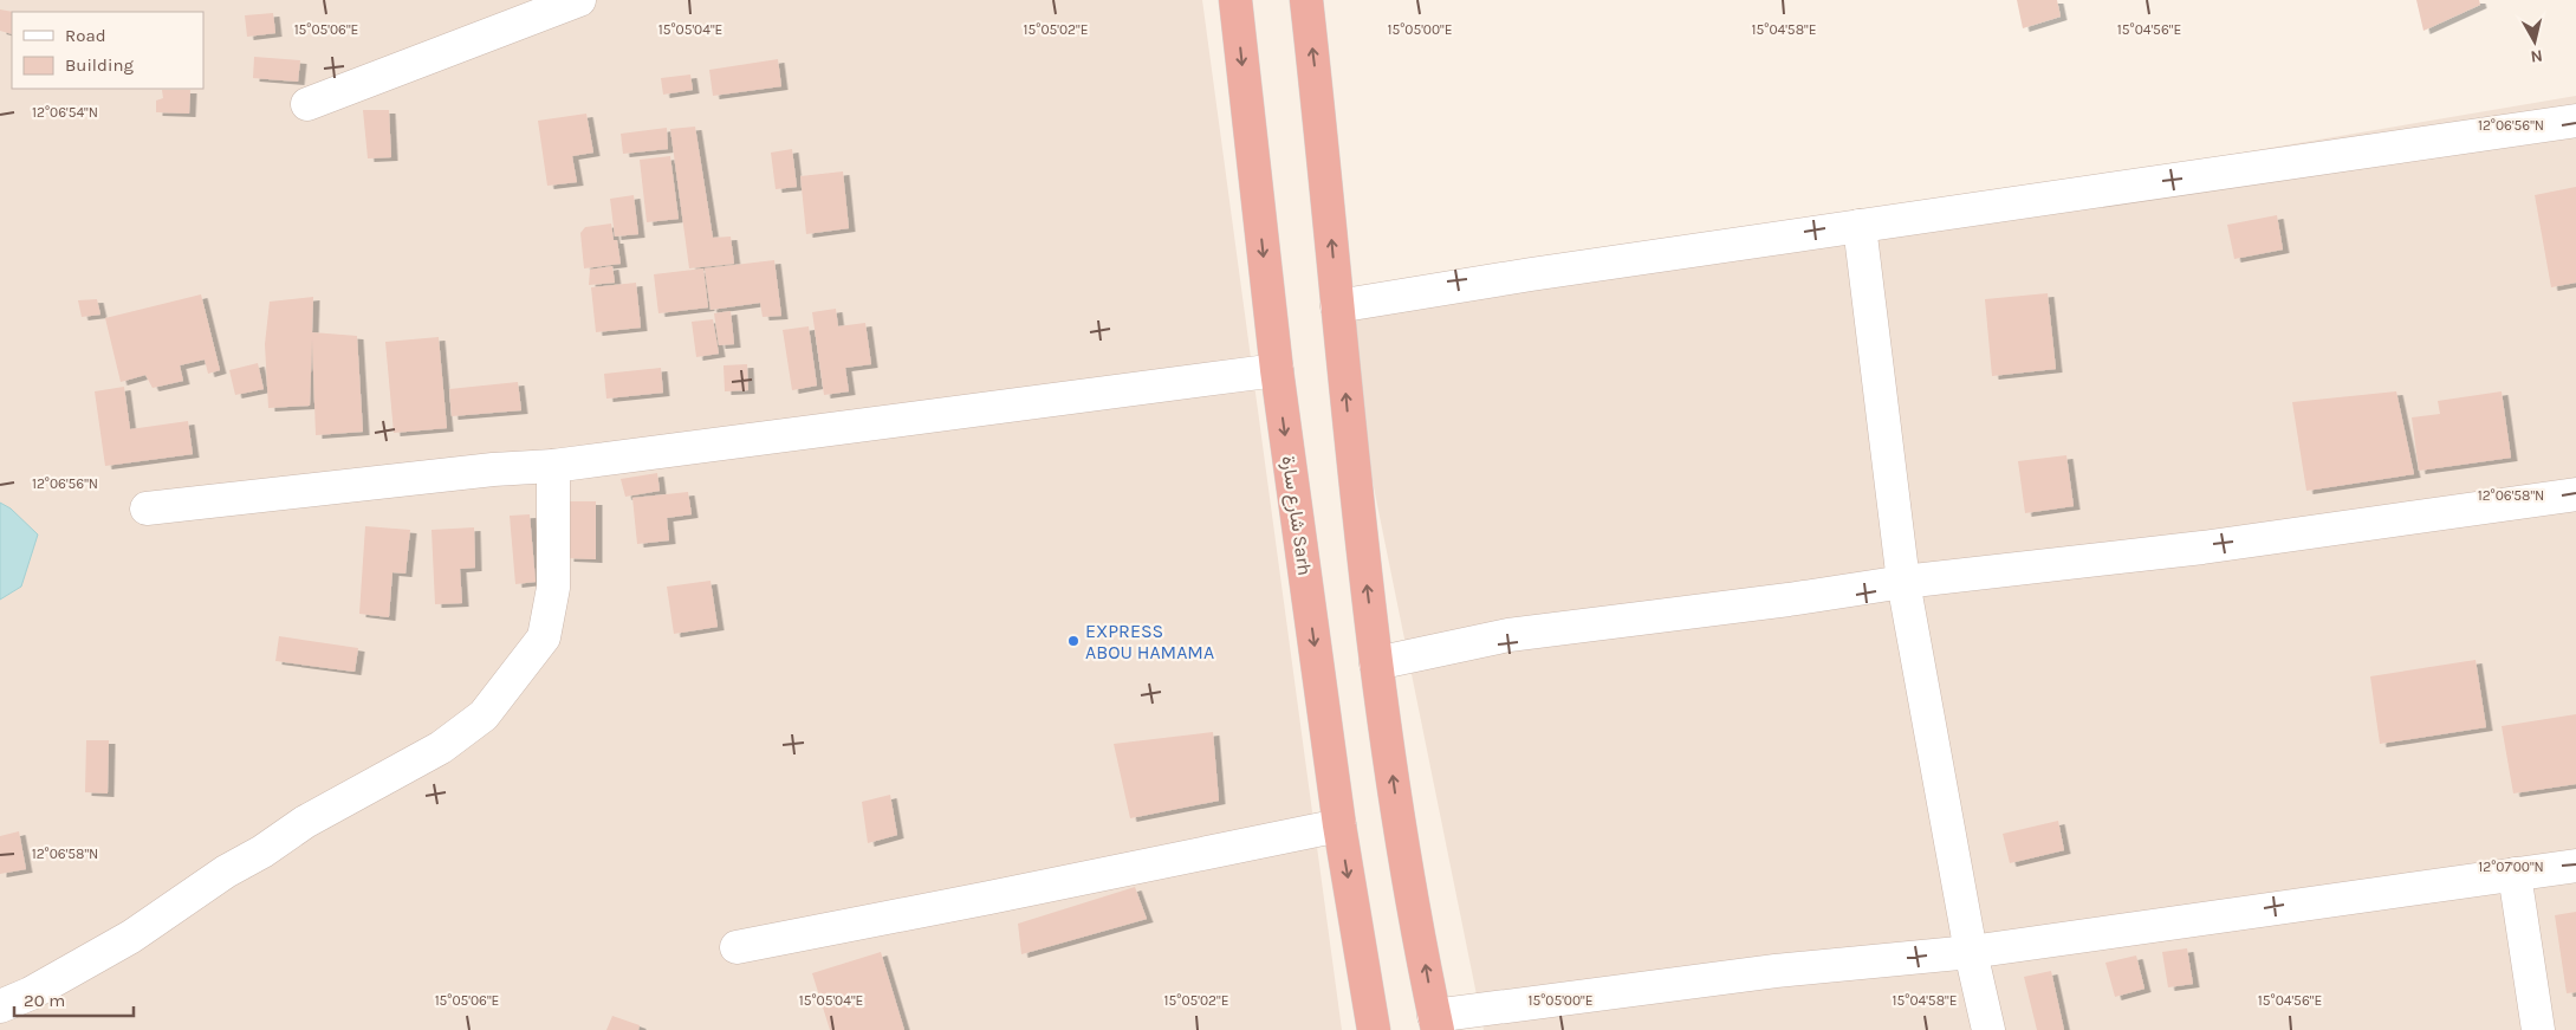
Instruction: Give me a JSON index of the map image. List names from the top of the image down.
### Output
{
  "streets": {
    "highway": ["شارع سارة Sarh"]
  },
  "places": ["EXPRESS ABOU HAMAMA"],
  "legend": ["Road", "Building"],
  "scale_bar": "20 m",
  "north": "bottom",
  "coordinates": [
    "15°05'06\"E",
    "15°05'04\"E",
    "15°05'02\"E",
    "15°05'00\"E",
    "15°04'58\"E",
    "15°04'56\"E",
    "12°06'54\"N",
    "12°06'56\"N",
    "12°06'58\"N",
    "12°07'00\"N"
  ]
}
